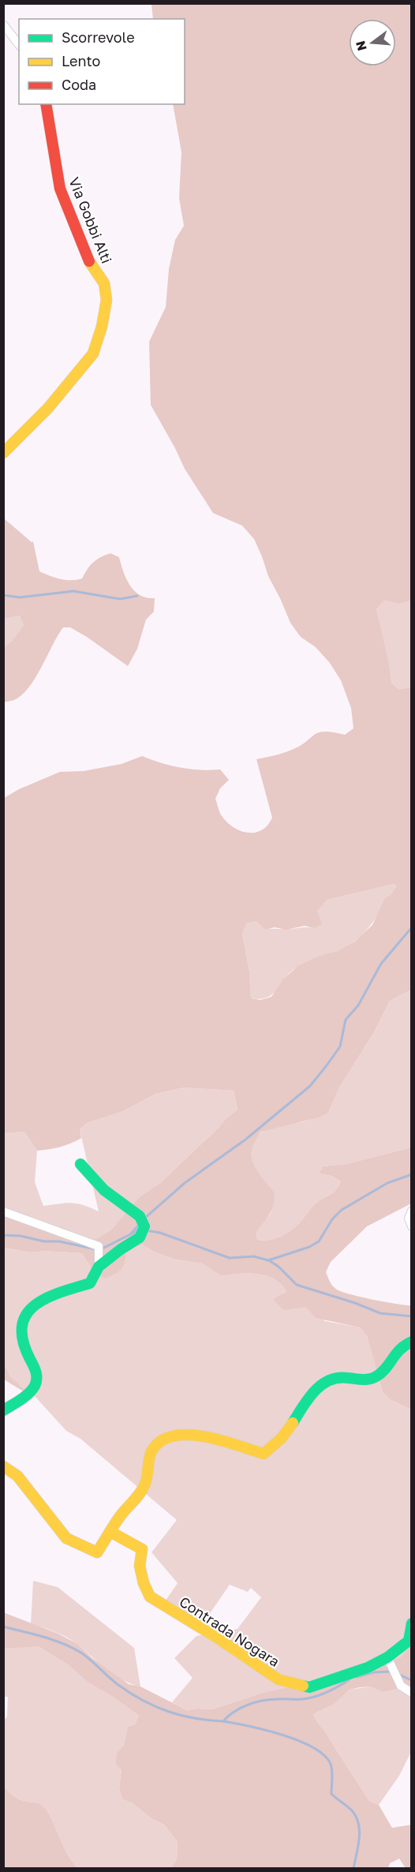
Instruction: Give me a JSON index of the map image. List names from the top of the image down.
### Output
{
  "streets": {
    "street": ["Via Gobbi Alti", "Contrada Nogara"]
  },
  "legend": ["Scorrevole", "Lento", "Coda"],
  "north": "left"
}
